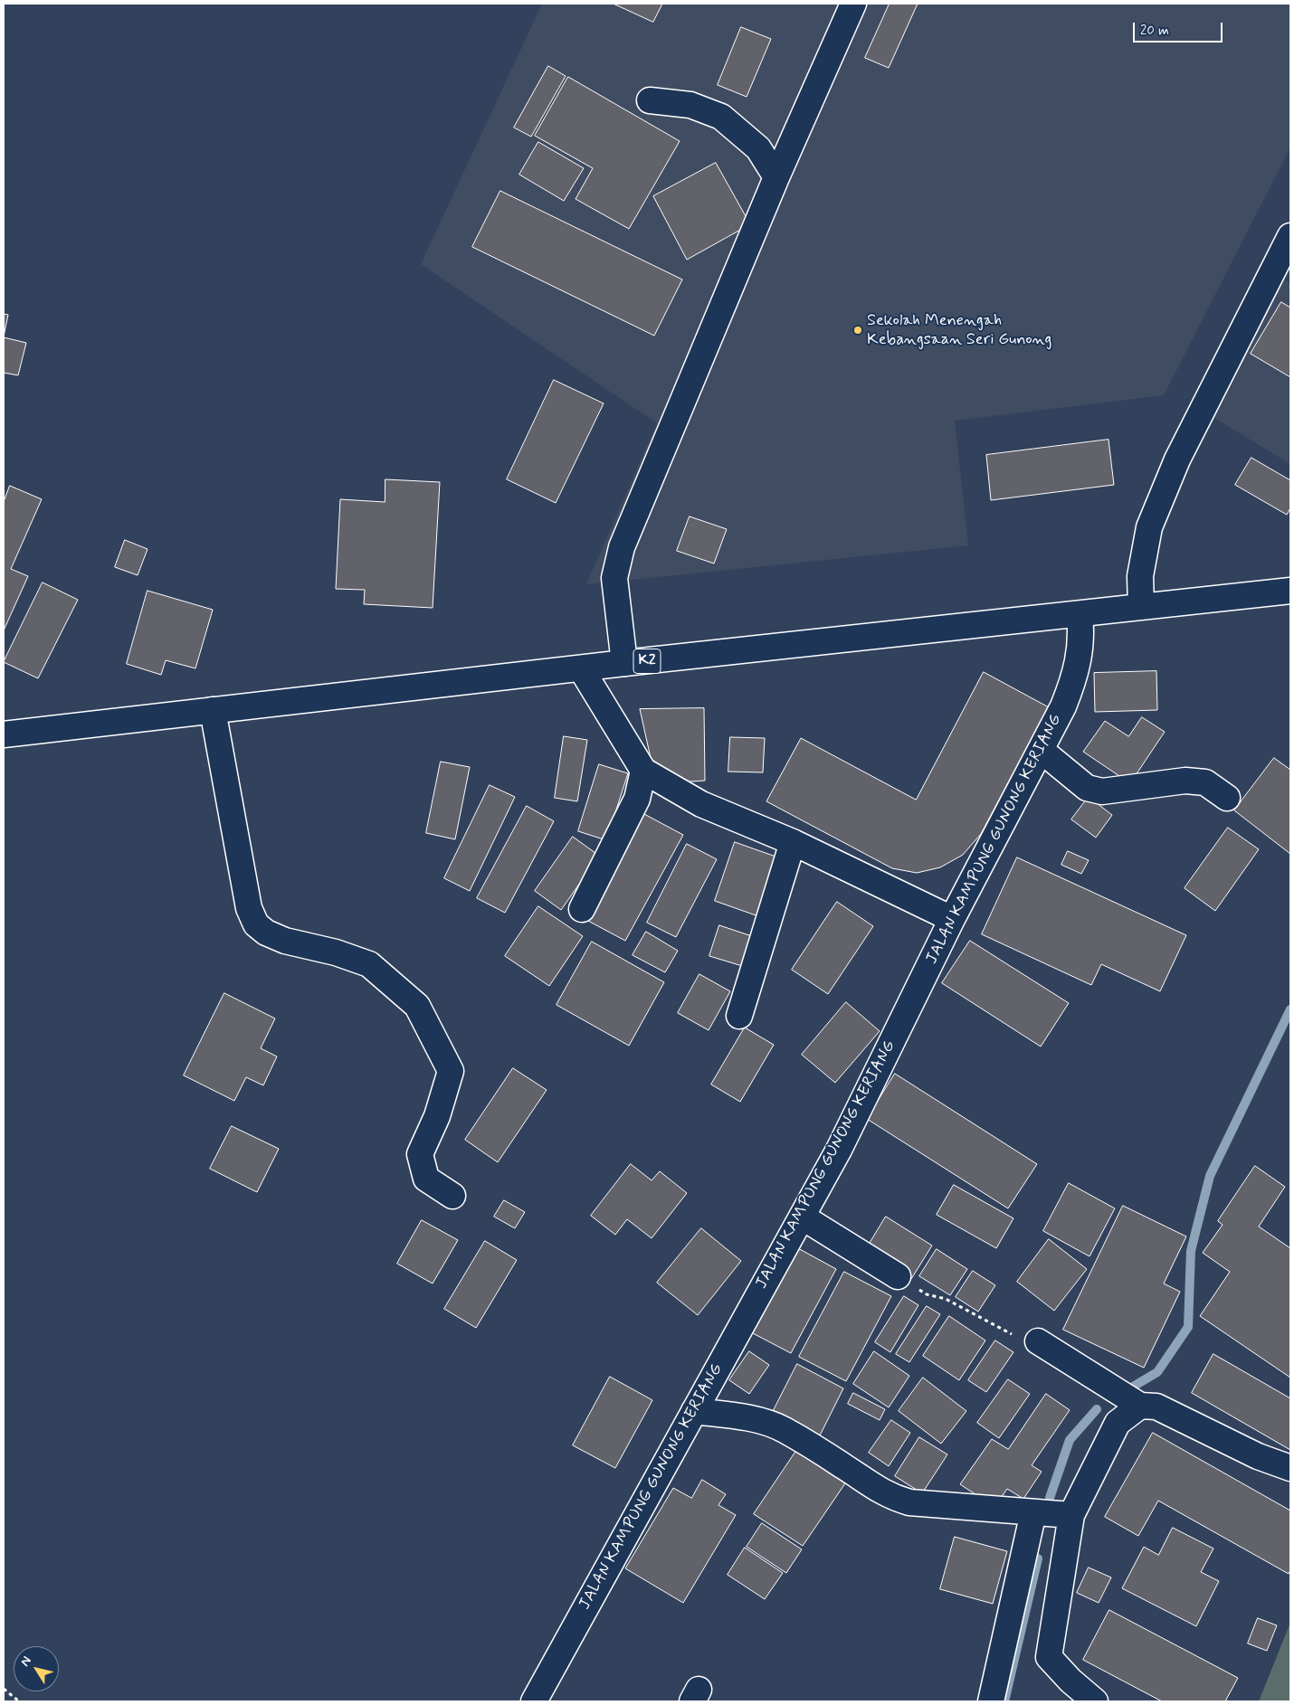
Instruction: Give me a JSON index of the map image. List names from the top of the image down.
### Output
{
  "streets": {
    "street": ["K2", "JALAN KAMPUNG GUNONG KERIANG"]
  },
  "crossings": [
    ["K2", "JALAN KAMPUNG GUNONG KERIANG"]
  ],
  "places": ["Sekolah Menengah Kebangsaan Seri Gunong"],
  "scale_bar": "20 m",
  "north": "top left"
}
